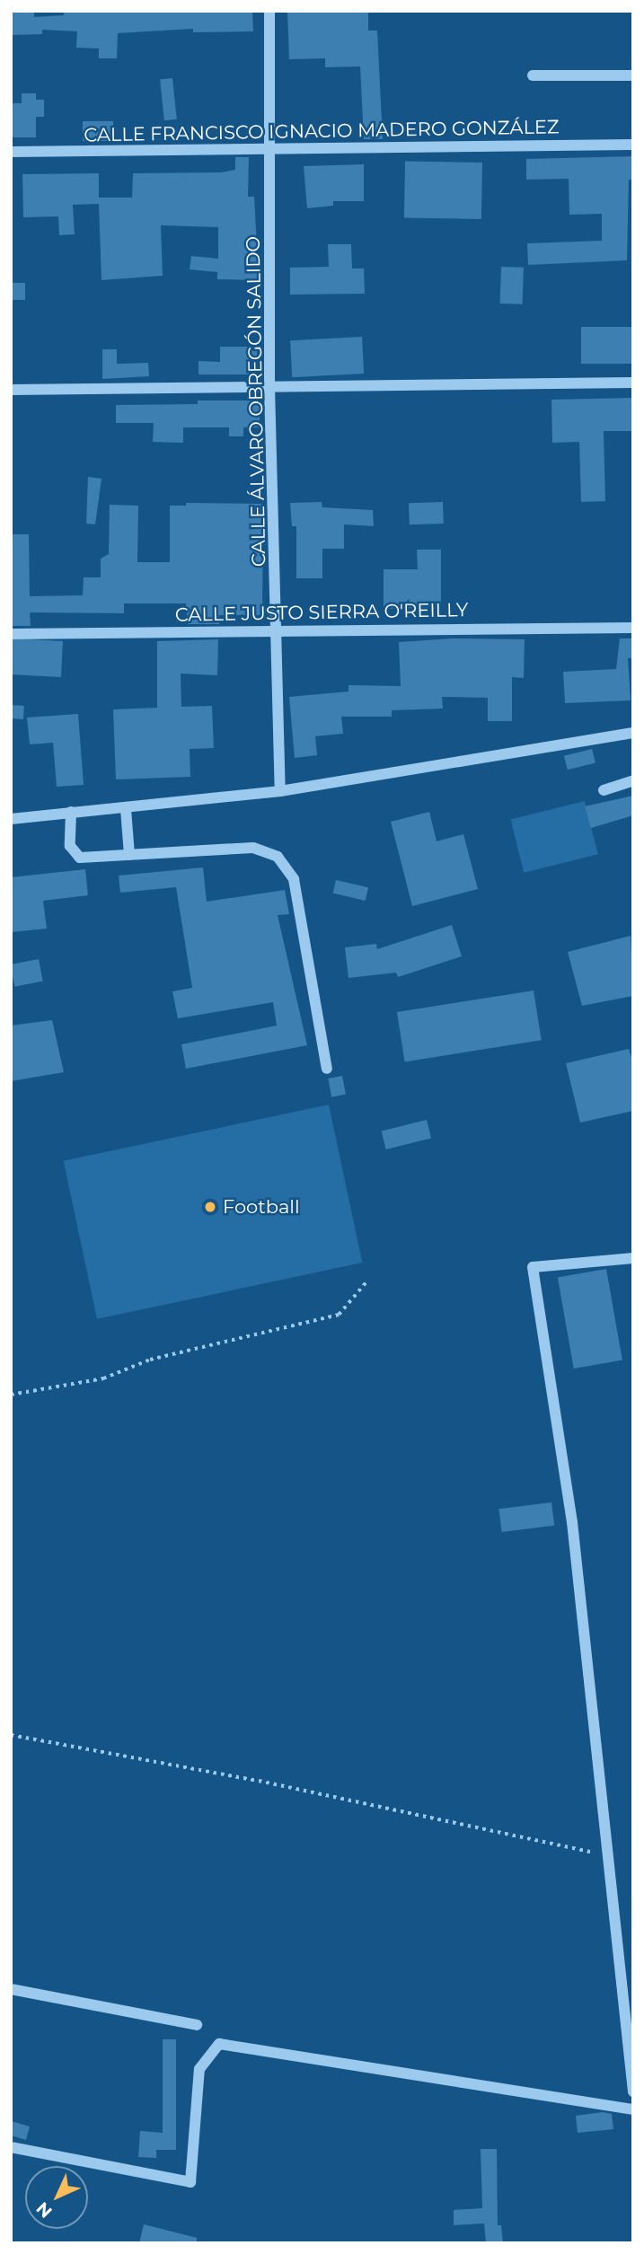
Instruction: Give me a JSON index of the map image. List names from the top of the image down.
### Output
{
  "streets": {
    "street": ["CALLE FRANCISCO IGNACIO MADERO GONZÁLEZ", "CALLE ÁLVARO OBREGÓN SALIDO", "CALLE JUSTO SIERRA O'REILLY"]
  },
  "crossings": [
    ["CALLE FRANCISCO IGNACIO MADERO GONZÁLEZ", "CALLE ÁLVARO OBREGÓN SALIDO"],
    ["CALLE ÁLVARO OBREGÓN SALIDO", "CALLE JUSTO SIERRA O'REILLY"]
  ],
  "places": ["Football"],
  "north": "bottom left"
}
